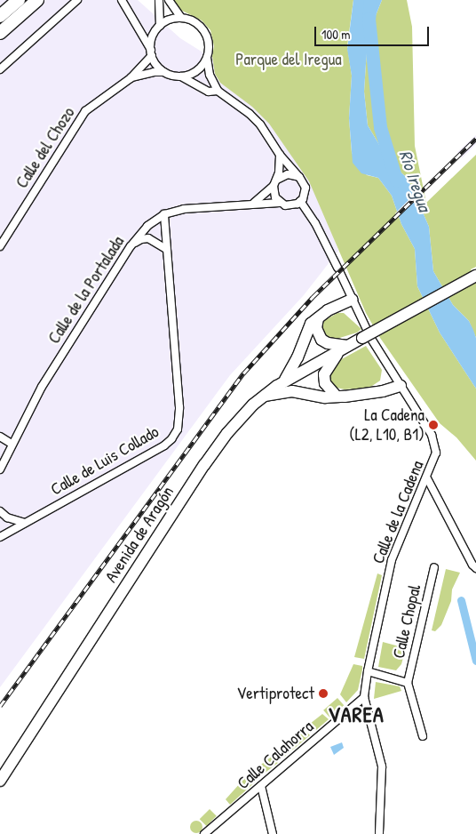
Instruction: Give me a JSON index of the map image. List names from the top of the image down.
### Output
{
  "streets": {
    "main road": ["Avenida de Aragón"],
    "street": [
      "Calle del Chozo",
      "Calle de la Portalada",
      "Calle de Luis Collado",
      "Calle de la Cadena",
      "Calle Chopal",
      "Calle Calahorra"
    ]
  },
  "crossings": [
    ["Calle de la Portalada", "Calle de Luis Collado"],
    ["Calle de la Portalada", "Calle de la Cadena"],
    ["Calle de la Cadena", "Calle Chopal"],
    ["Calle de la Cadena", "Calle Calahorra"]
  ],
  "districts": ["VAREA"],
  "water": ["Río Iregua"],
  "parks": ["Parque del Iregua"],
  "places": ["La Cadena (L2, L10, B1)", "Vertiprotect"],
  "scale_bar": "100 m"
}
